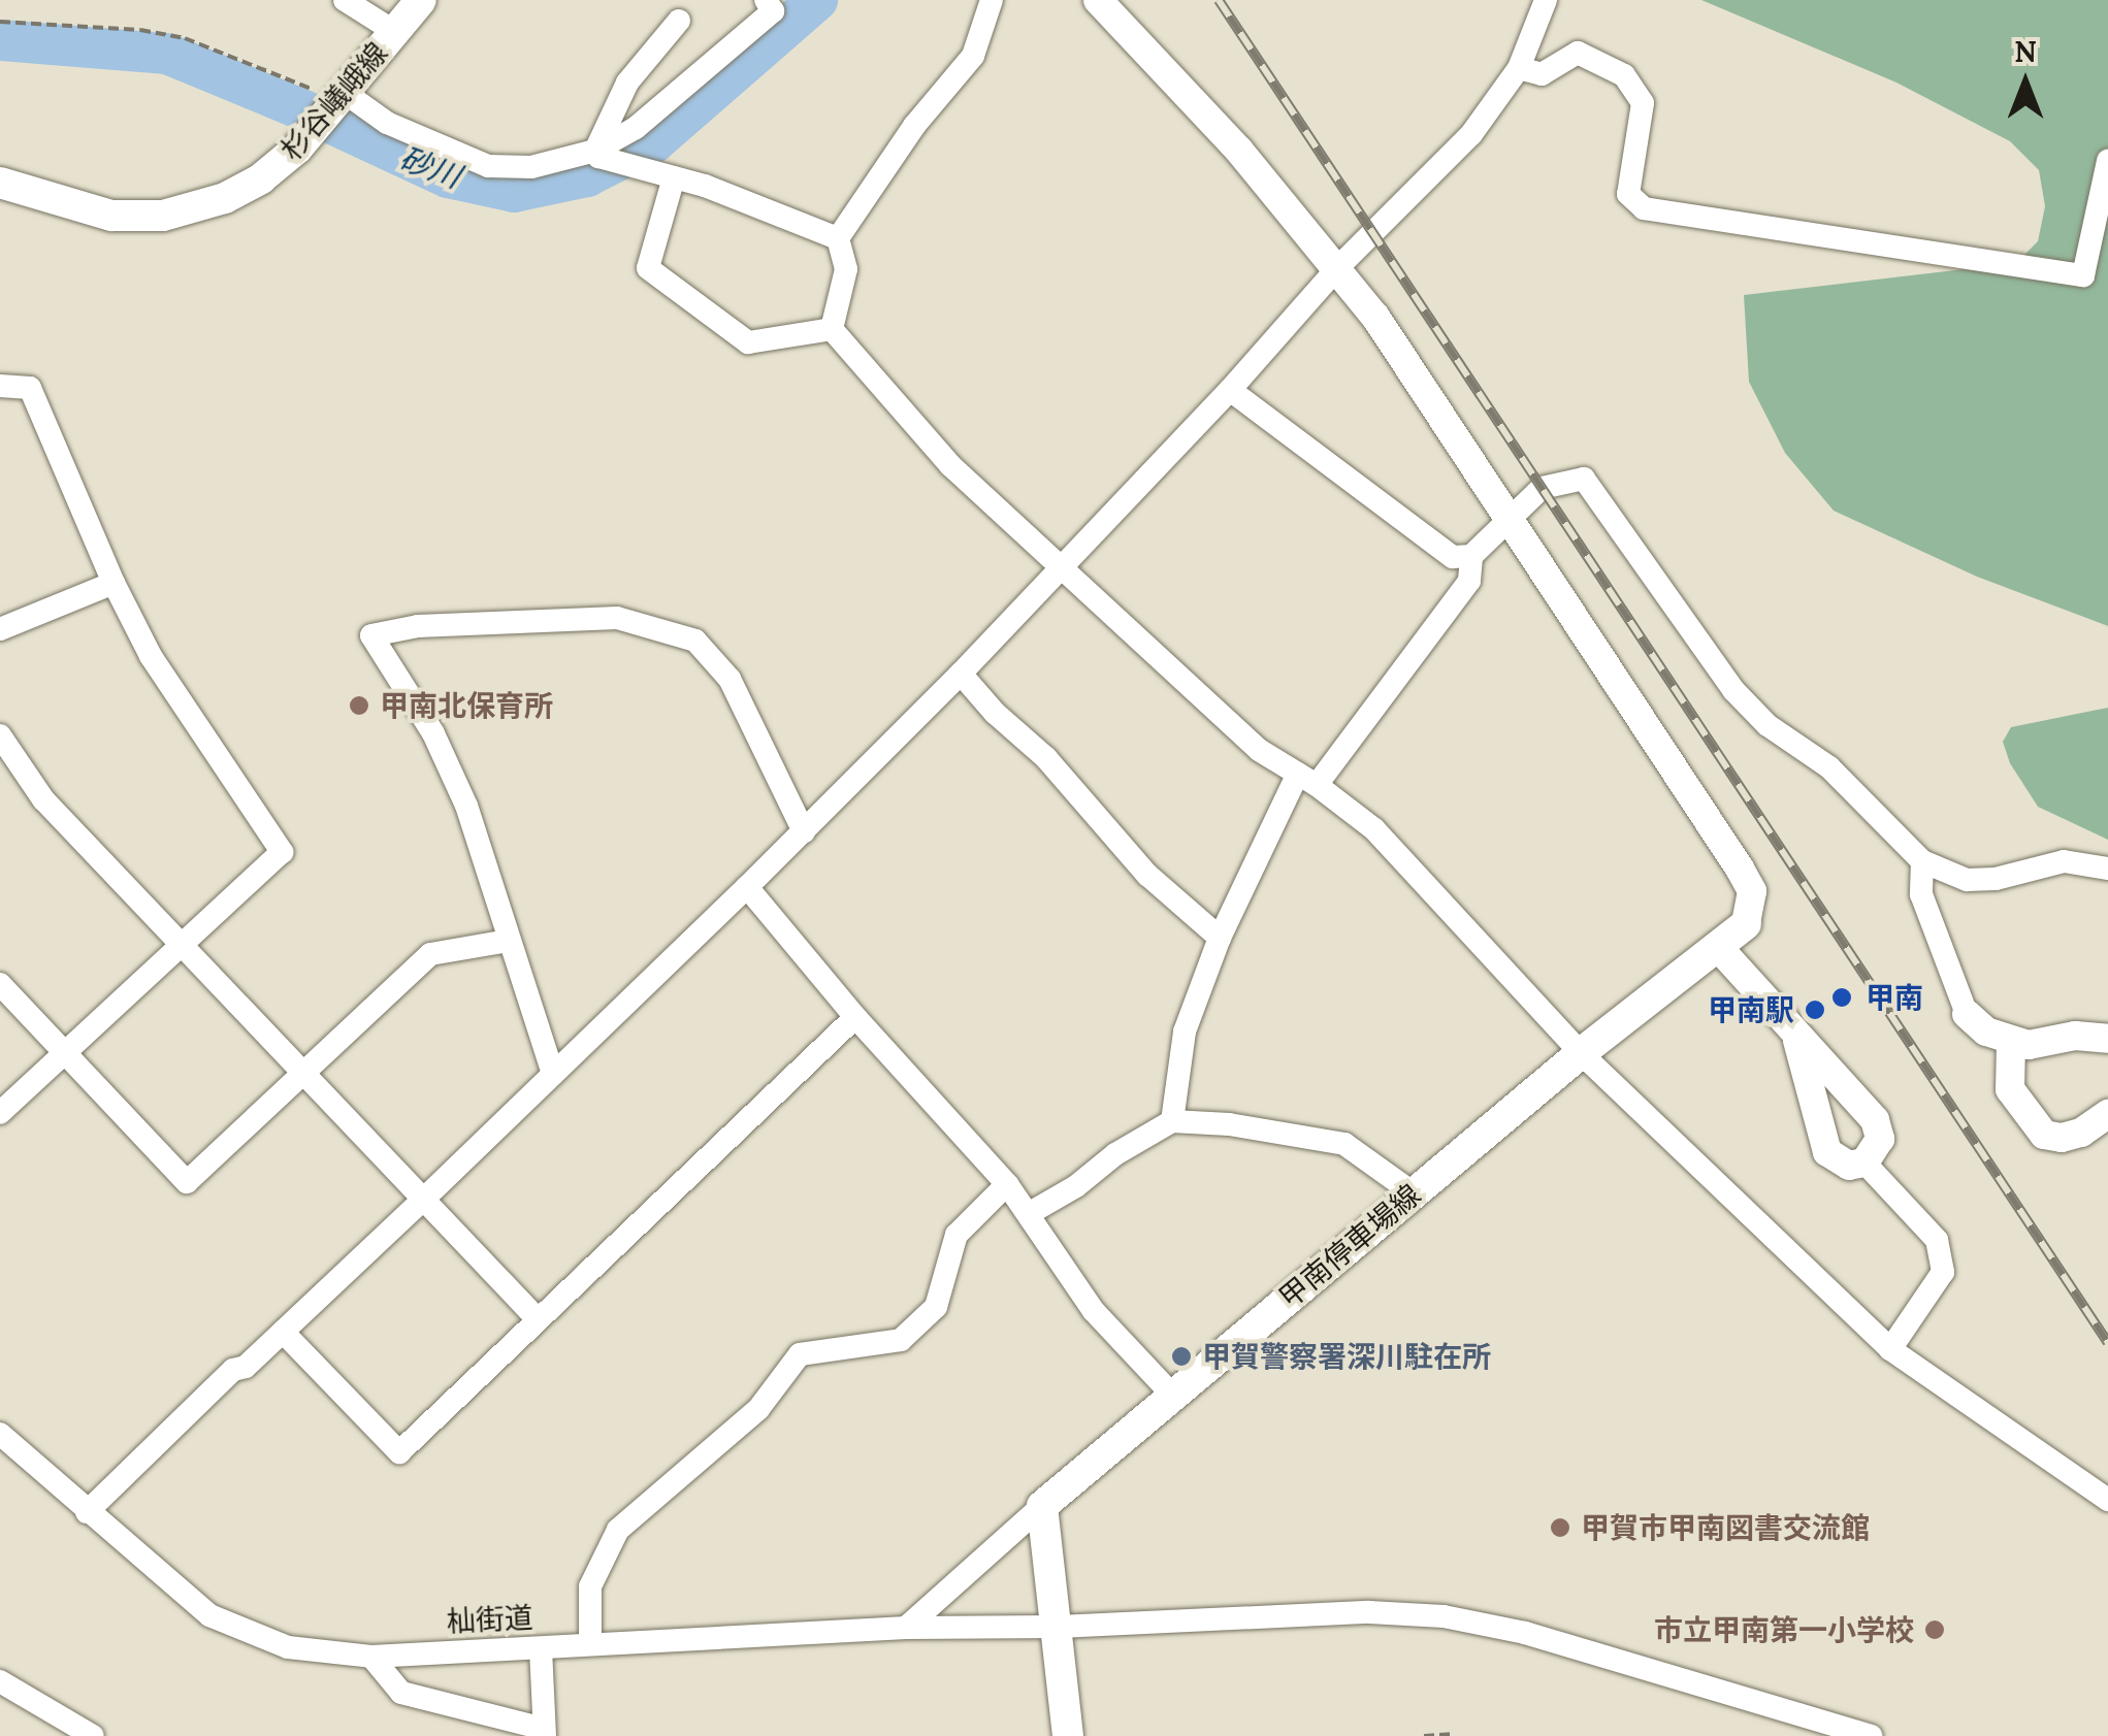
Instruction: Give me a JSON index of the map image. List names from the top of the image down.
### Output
{
  "streets": {
    "main road": ["杉谷嶬峨線", "甲南停車場線"],
    "street": ["杣街道"]
  },
  "water": ["砂川"],
  "places": [
    "甲南北保育所",
    "甲南",
    "甲南駅",
    "甲賀警察署深川駐在所",
    "甲賀市甲南図書交流館",
    "市立甲南第一小学校"
  ],
  "north": "top"
}
